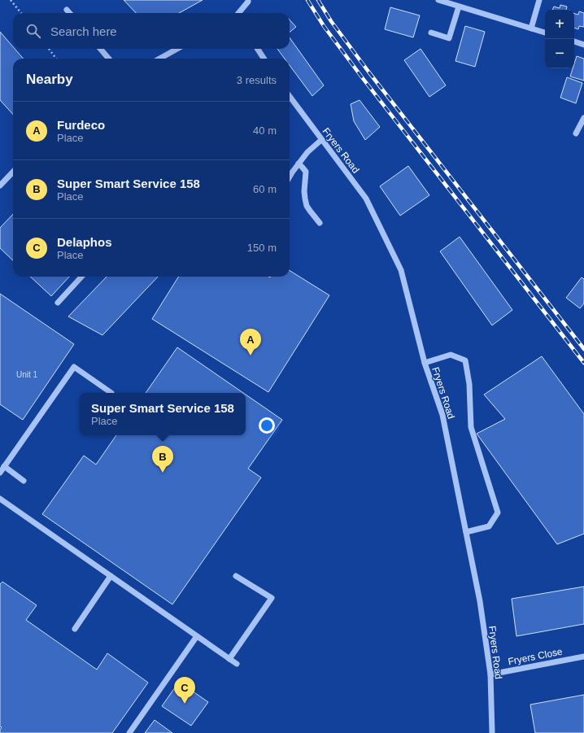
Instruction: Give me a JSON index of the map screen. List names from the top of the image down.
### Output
{
  "streets": {
    "street": ["Fryers Road", "Fryers Close"]
  },
  "crossings": [
    ["Fryers Road", "Fryers Close"]
  ],
  "house_numbers": ["Unit 1"],
  "page": {
    "map_buttons": ["+", "−"],
    "search": "Search here",
    "heading": ["Nearby", "3 results"],
    "list": [
      {
        "mark": "A",
        "name": "Furdeco",
        "note": "Place",
        "value": "40 m"
      },
      {
        "mark": "B",
        "name": "Super Smart Service 158",
        "note": "Place",
        "value": "60 m"
      },
      {
        "mark": "C",
        "name": "Delaphos",
        "note": "Place",
        "value": "150 m"
      }
    ],
    "pins": ["A", "B", "C"],
    "popup": ["Super Smart Service 158", "Place"]
  }
}
